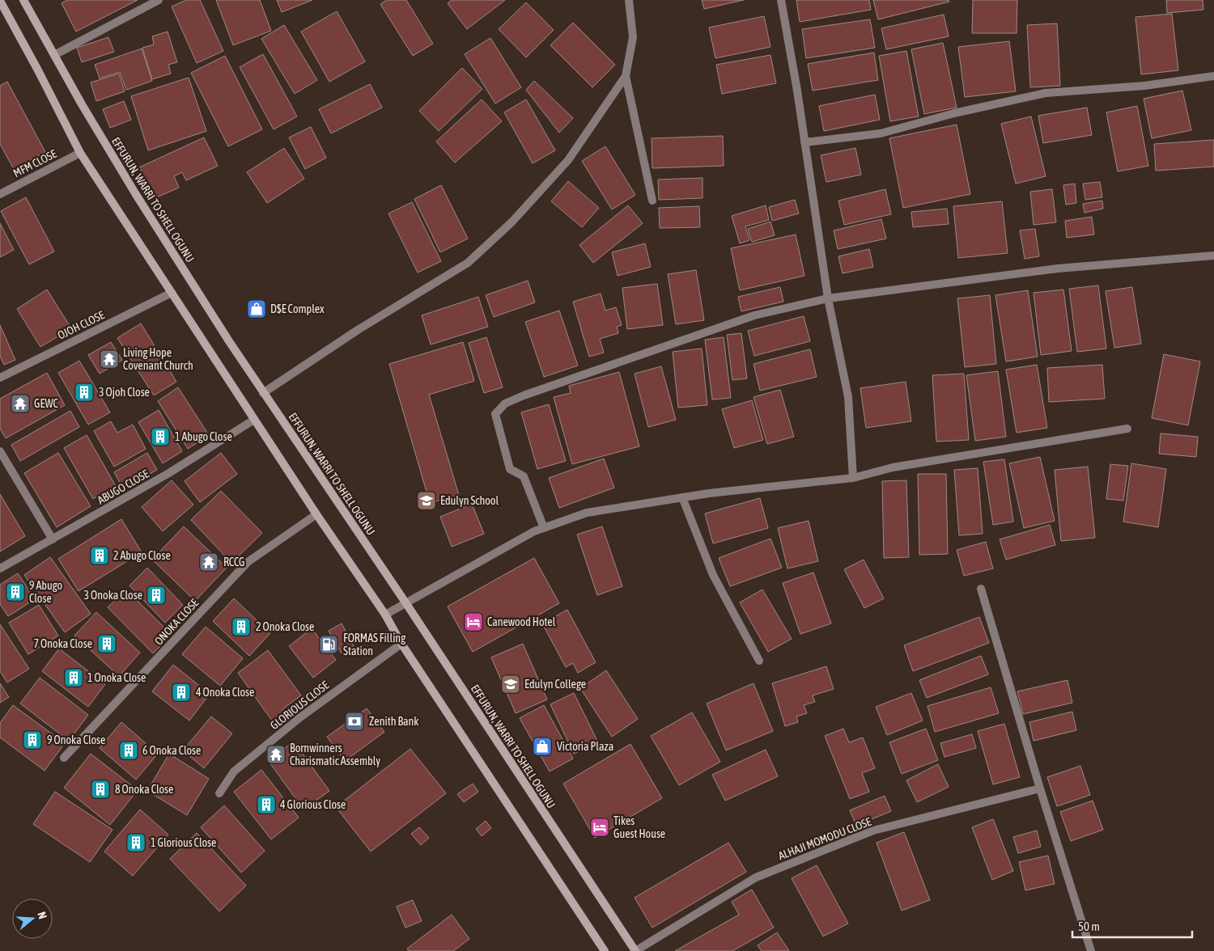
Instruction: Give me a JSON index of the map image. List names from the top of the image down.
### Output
{
  "streets": {
    "main road": ["EFFURUN, WARRI TO SHELL OGUNU"],
    "street": [
      "MFM CLOSE",
      "OJOH CLOSE",
      "ABUGO CLOSE",
      "ONOKA CLOSE",
      "GLORIOUS CLOSE",
      "ALHAJI MOMODU CLOSE"
    ]
  },
  "crossings": [
    ["EFFURUN, WARRI TO SHELL OGUNU", "ALHAJI MOMODU CLOSE"]
  ],
  "places": {
    "shop": ["D$E Complex", "Victoria Plaza"],
    "temple": [
      "Living Hope Covenant Church",
      "GEWC",
      "RCCG",
      "Bornwinners Charismatic Assembly"
    ],
    "building": [
      "3 Ojoh Close",
      "1 Abugo Close",
      "2 Abugo Close",
      "9 Abugo Close",
      "3 Onoka Close",
      "2 Onoka Close",
      "7 Onoka Close",
      "1 Onoka Close",
      "4 Onoka Close",
      "9 Onoka Close",
      "6 Onoka Close",
      "8 Onoka Close",
      "4 Glorious Close",
      "1 Glorious Close"
    ],
    "school or university": ["Edulyn School", "Edulyn College"],
    "hotel": ["Canewood Hotel", "Tikes Guest House"],
    "fuel station": ["FORMAS Filling Station"],
    "bank": ["Zenith Bank"]
  },
  "scale_bar": "50 m",
  "north": "right"
}
